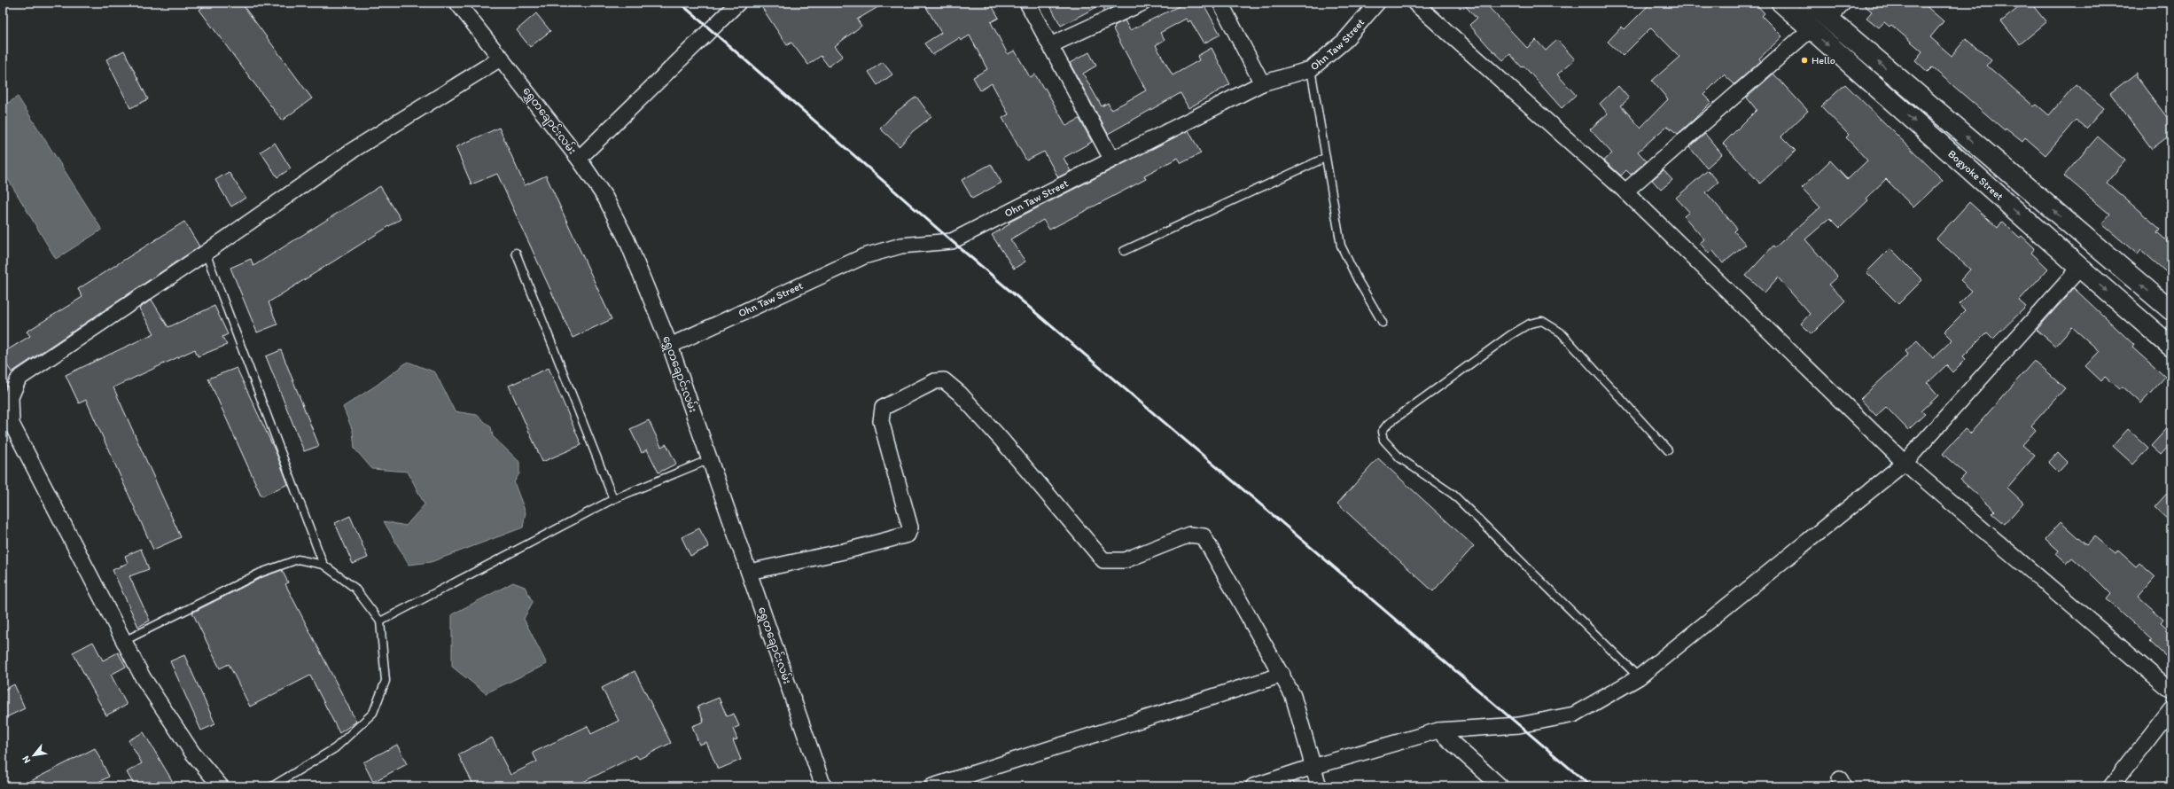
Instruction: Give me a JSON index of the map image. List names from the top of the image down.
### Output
{
  "streets": {
    "main road": ["Bogyoke Street"],
    "street": ["Ohn Taw Street", "ရွှေတချောင်းလမ်း"]
  },
  "crossings": [
    ["Ohn Taw Street", "ရွှေတချောင်းလမ်း"]
  ],
  "places": ["Hello"],
  "north": "bottom left"
}
